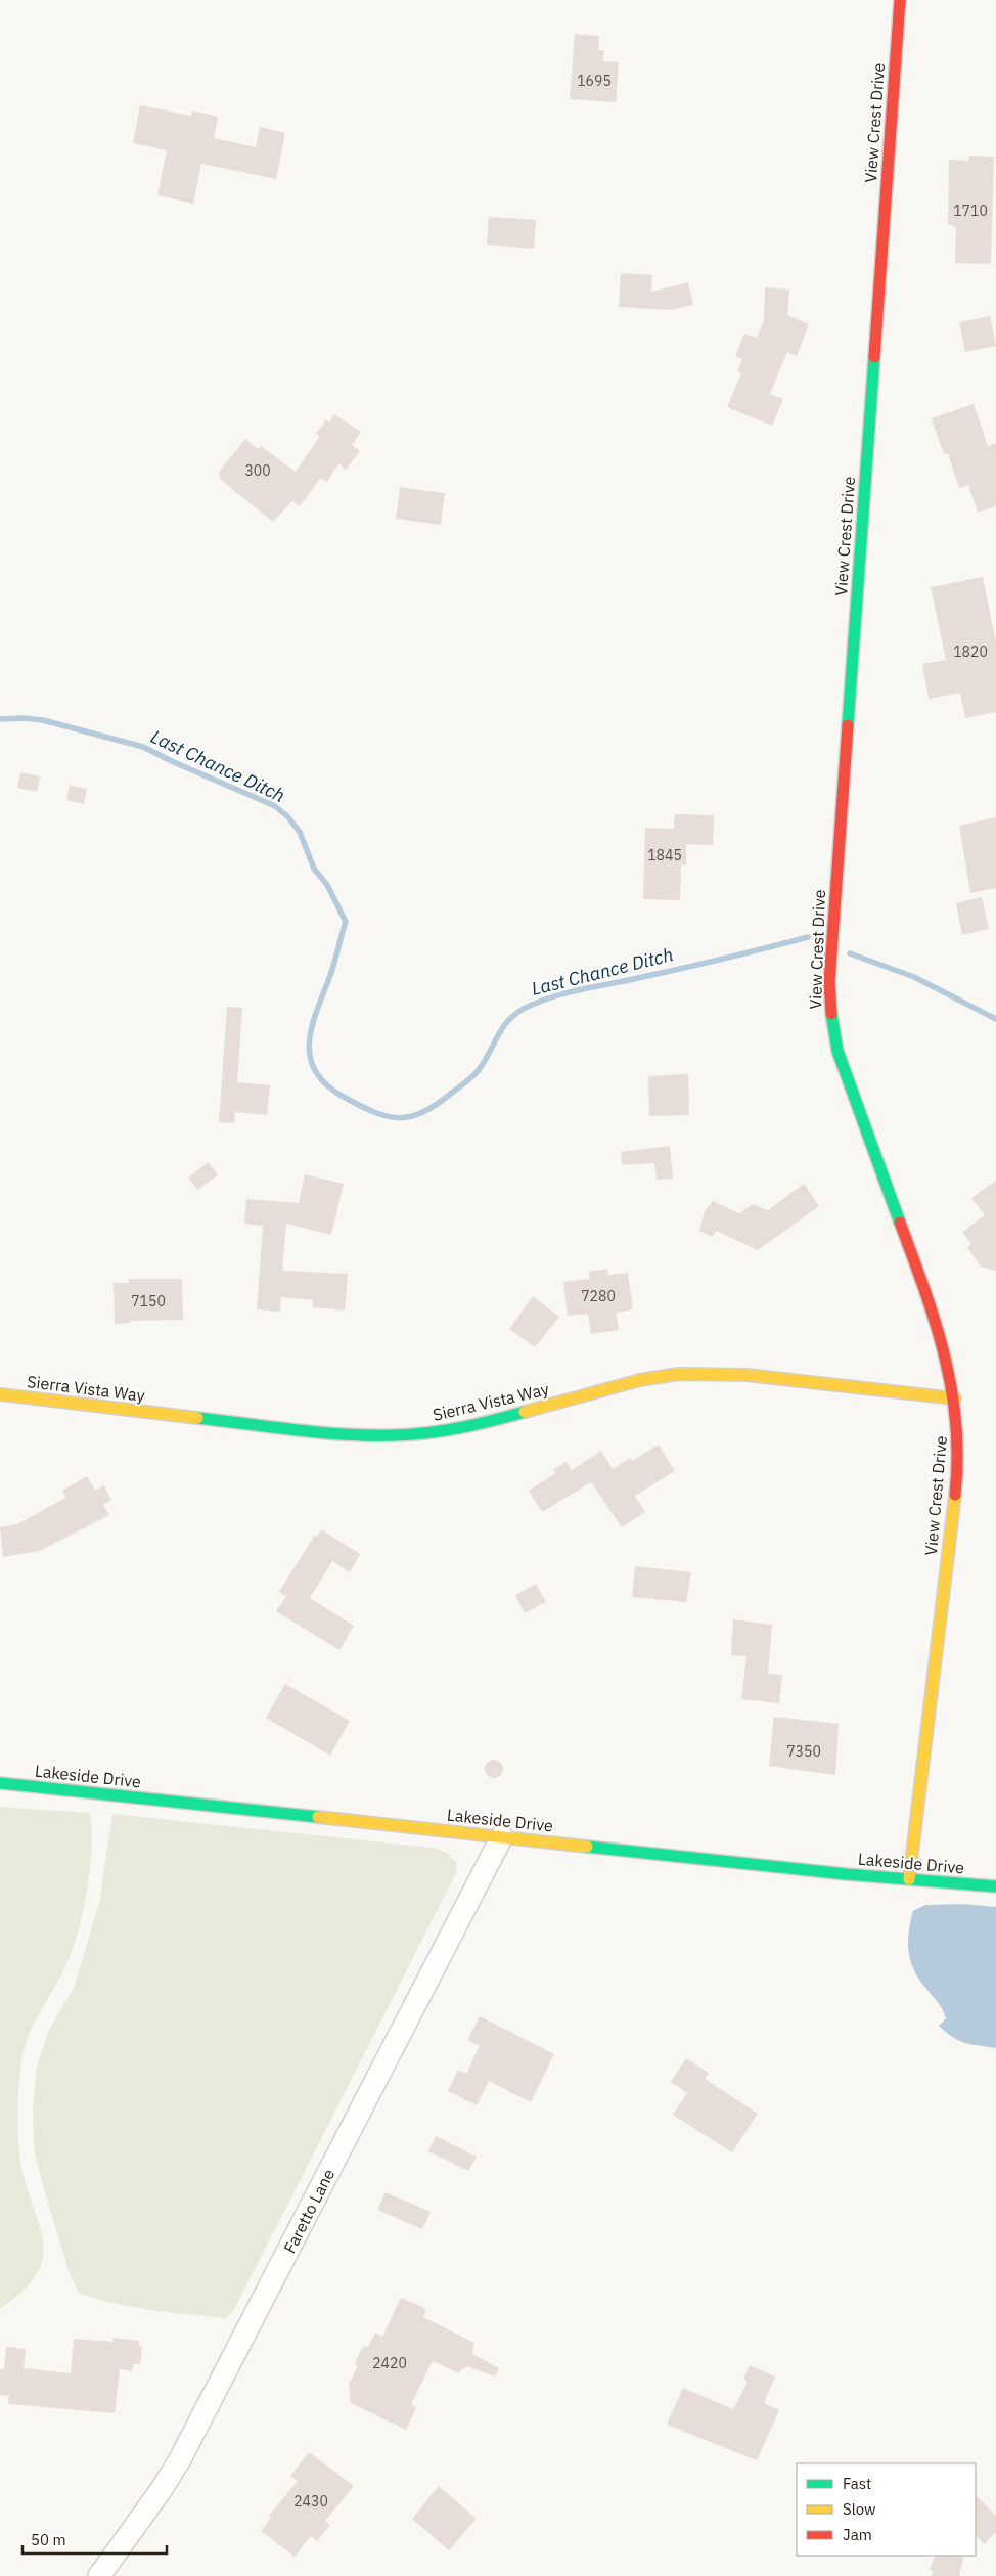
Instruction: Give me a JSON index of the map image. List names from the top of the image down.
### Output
{
  "streets": {
    "street": [
      "View Crest Drive",
      "Sierra Vista Way",
      "Lakeside Drive",
      "Faretto Lane"
    ]
  },
  "crossings": [
    ["View Crest Drive", "Sierra Vista Way"],
    ["View Crest Drive", "Lakeside Drive"],
    ["Lakeside Drive", "Faretto Lane"]
  ],
  "water": ["Last Chance Ditch"],
  "house_numbers": [
    "1695",
    "1710",
    "300",
    "1820",
    "1845",
    "7280",
    "7150",
    "7350",
    "2420",
    "2430"
  ],
  "legend": ["Fast", "Slow", "Jam"],
  "scale_bar": "50 m"
}
